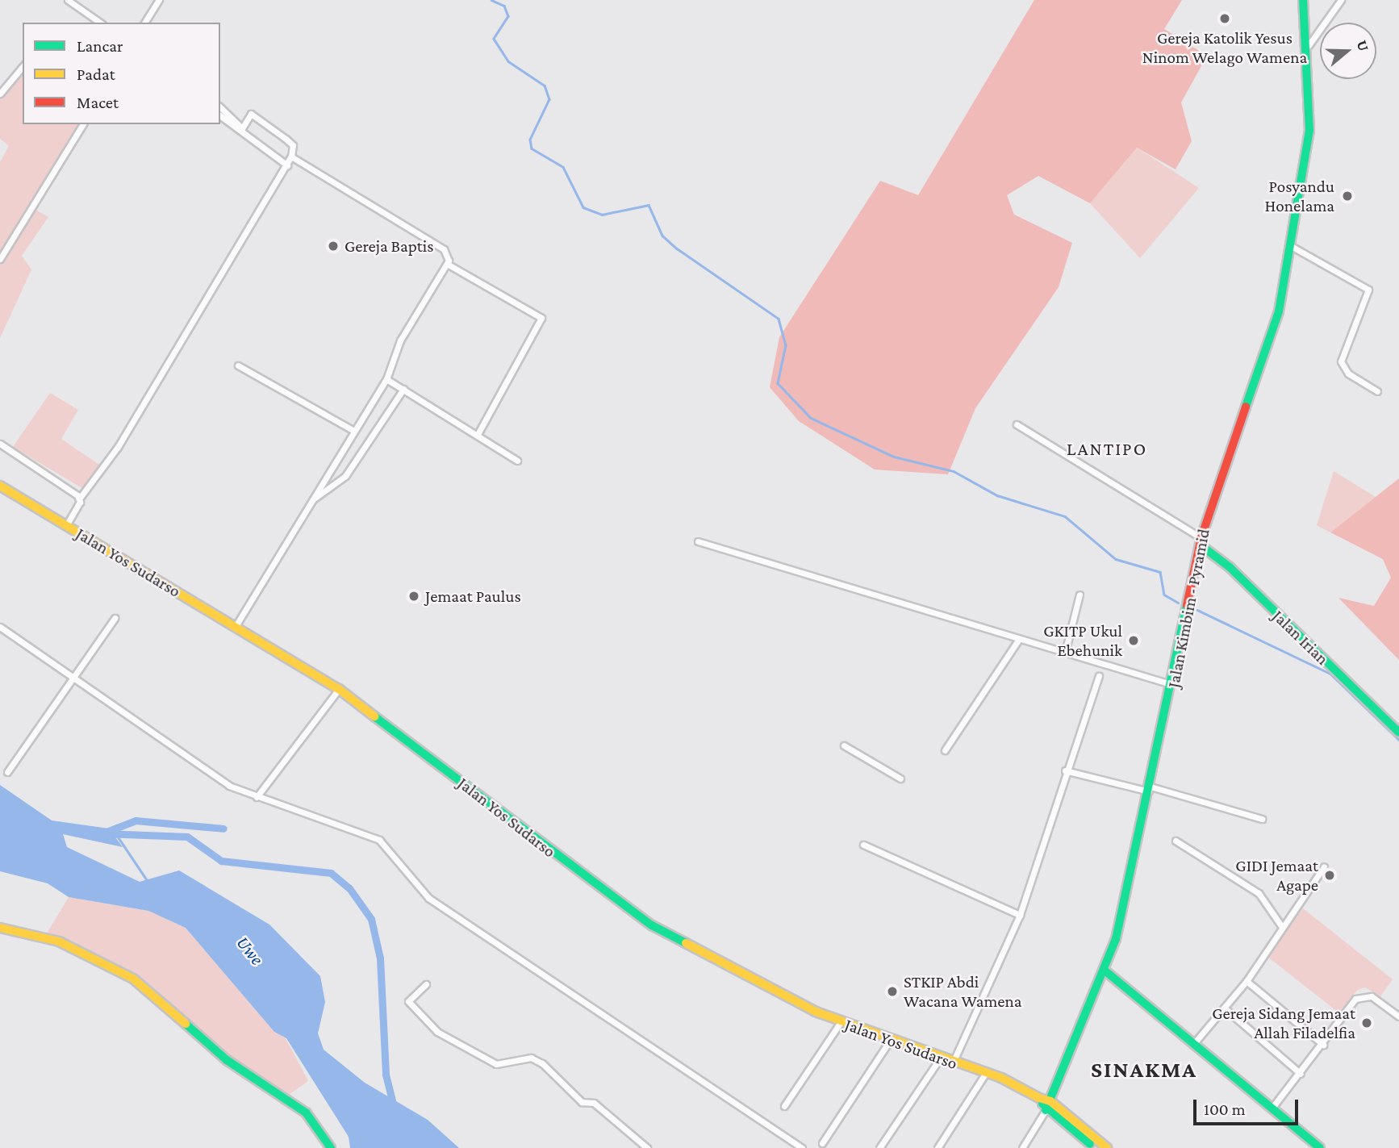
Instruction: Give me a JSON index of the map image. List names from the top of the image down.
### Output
{
  "streets": {
    "main road": ["Jalan Yos Sudarso", "Jalan Kimbim - Pyramid", "Jalan Irian"]
  },
  "crossings": [
    ["Jalan Yos Sudarso", "Jalan Kimbim - Pyramid"],
    ["Jalan Kimbim - Pyramid", "Jalan Irian"]
  ],
  "districts": ["LANTIPO", "SINAKMA"],
  "water": ["Uwe"],
  "places": [
    "Gereja Katolik Yesus Ninom Welago Wamena",
    "Posyandu Honelama",
    "Gereja Baptis",
    "Jemaat Paulus",
    "GKITP Ukul Ebehunik",
    "GIDI Jemaat Agape",
    "STKIP Abdi Wacana Wamena",
    "Gereja Sidang Jemaat Allah Filadelfia"
  ],
  "legend": ["Lancar", "Padat", "Macet"],
  "scale_bar": "100 m",
  "north": "right"
}
